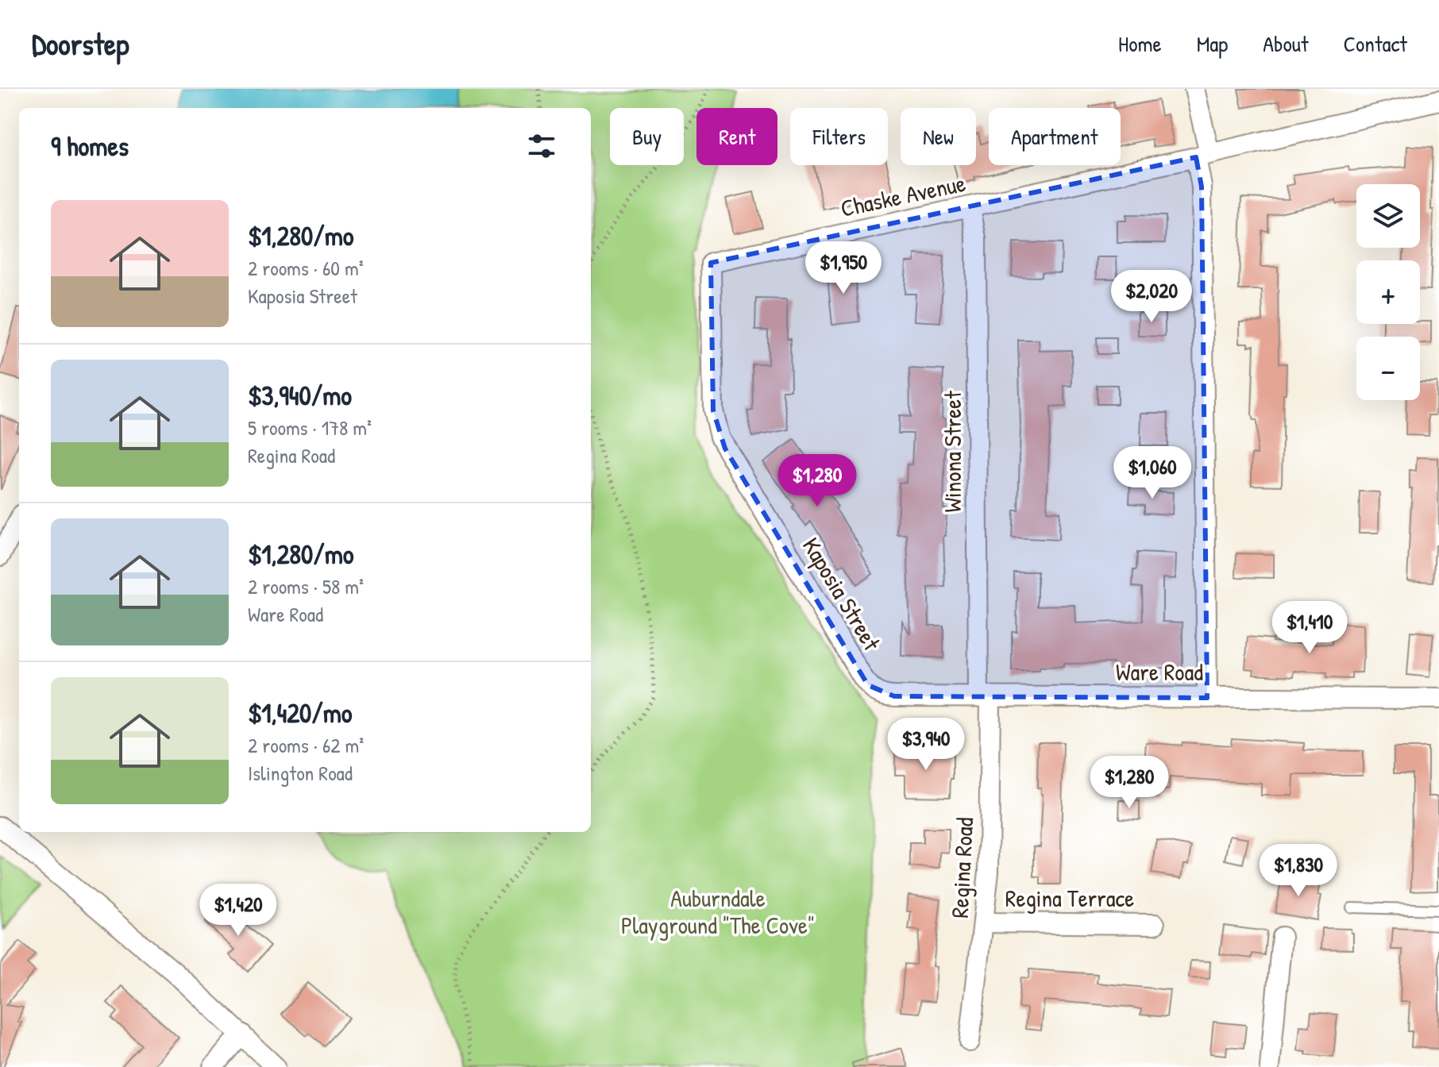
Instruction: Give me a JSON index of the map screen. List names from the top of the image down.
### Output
{
  "streets": {
    "street": [
      "Chaske Avenue",
      "Winona Street",
      "Kaposia Street",
      "Ware Road",
      "Regina Road",
      "Regina Terrace"
    ]
  },
  "crossings": [
    ["Chaske Avenue", "Winona Street"],
    ["Chaske Avenue", "Kaposia Street"],
    ["Winona Street", "Ware Road"],
    ["Winona Street", "Regina Road"],
    ["Kaposia Street", "Ware Road"],
    ["Ware Road", "Regina Road"],
    ["Regina Road", "Regina Terrace"]
  ],
  "parks": ["Auburndale Playground \"The Cove\""],
  "page": {
    "header": "Doorstep",
    "nav": [
      "Home",
      "Map",
      "About",
      "Contact"
    ],
    "chip": [
      "Buy",
      "Rent",
      "Filters",
      "New",
      "Apartment"
    ],
    "heading": "9 homes",
    "map_buttons": ["+", "−"],
    "list": [
      {
        "name": "$1,280/mo",
        "note": "2 rooms · 60 m² · Kaposia Street"
      },
      {
        "name": "$3,940/mo",
        "note": "5 rooms · 178 m² · Regina Road"
      },
      {
        "name": "$1,280/mo",
        "note": "2 rooms · 58 m² · Ware Road"
      },
      {
        "name": "$1,420/mo",
        "note": "2 rooms · 62 m² · Islington Road"
      }
    ],
    "price": [
      "$1,950",
      "$2,020",
      "$1,060",
      "$1,280",
      "$1,410",
      "$3,940",
      "$1,280",
      "$1,830",
      "$1,420"
    ]
  }
}
